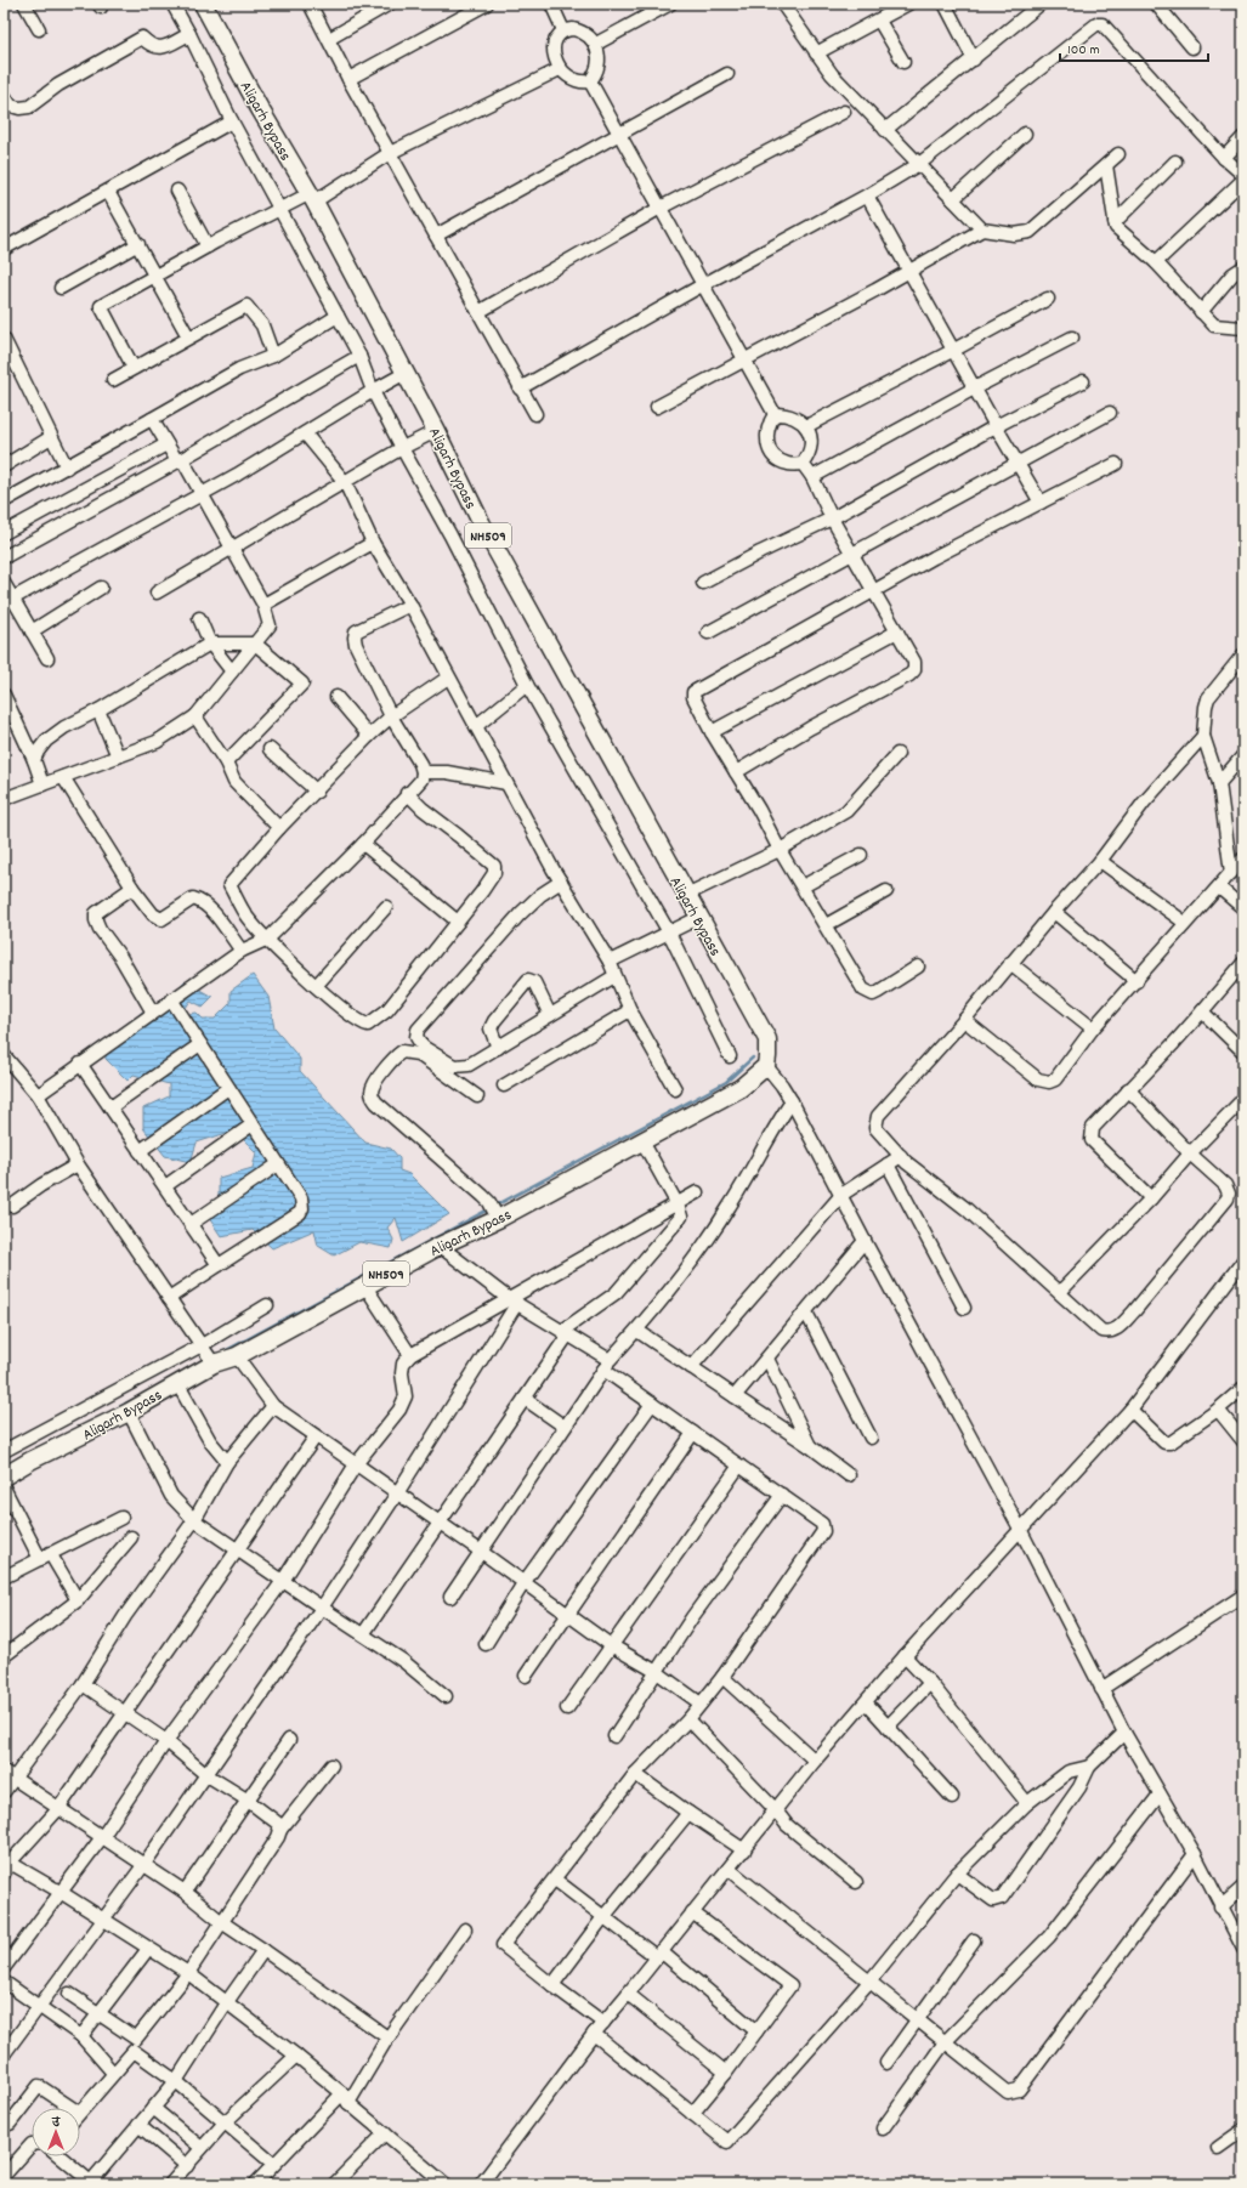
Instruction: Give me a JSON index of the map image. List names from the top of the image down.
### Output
{
  "streets": {
    "highway": ["Aligarh Bypass", "NH509"]
  },
  "scale_bar": "100 m",
  "north": "top"
}
